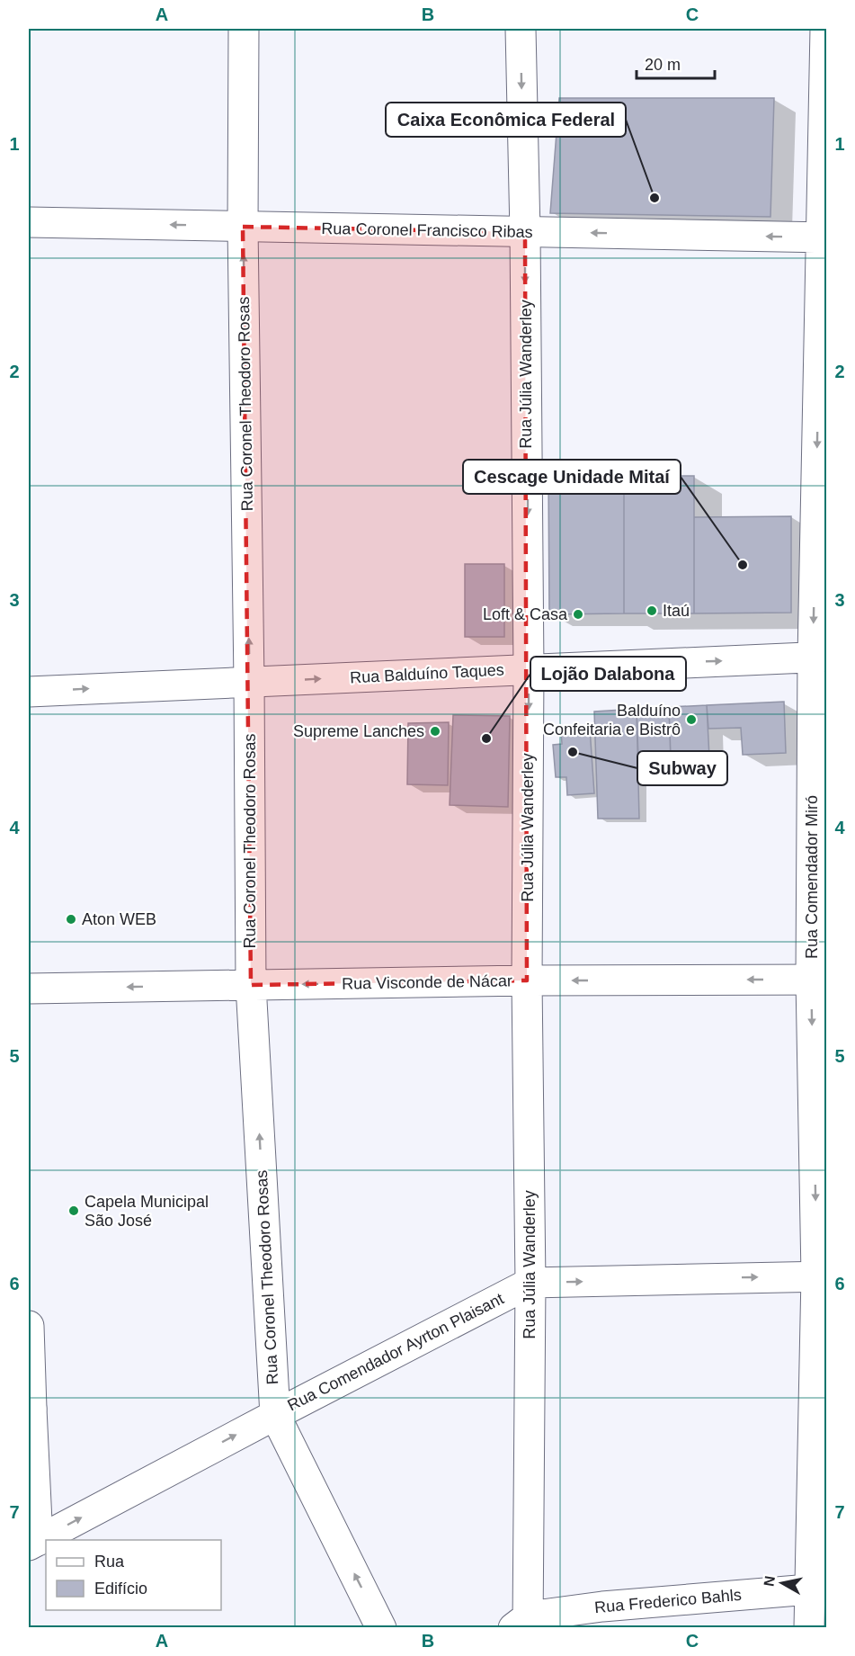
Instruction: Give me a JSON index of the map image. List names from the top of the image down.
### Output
{
  "streets": {
    "street": [
      "Rua Coronel Francisco Ribas",
      "Rua Júlia Wanderley",
      "Rua Coronel Theodoro Rosas",
      "Rua Balduíno Taques",
      "Rua Comendador Miró",
      "Rua Visconde de Nácar",
      "Rua Comendador Ayrton Plaisant",
      "Rua Frederico Bahls"
    ]
  },
  "crossings": [
    ["Rua Coronel Francisco Ribas", "Rua Júlia Wanderley"],
    ["Rua Coronel Francisco Ribas", "Rua Coronel Theodoro Rosas"],
    ["Rua Coronel Francisco Ribas", "Rua Comendador Miró"],
    ["Rua Júlia Wanderley", "Rua Balduíno Taques"],
    ["Rua Júlia Wanderley", "Rua Visconde de Nácar"],
    ["Rua Júlia Wanderley", "Rua Comendador Ayrton Plaisant"],
    ["Rua Júlia Wanderley", "Rua Frederico Bahls"],
    ["Rua Coronel Theodoro Rosas", "Rua Balduíno Taques"],
    ["Rua Coronel Theodoro Rosas", "Rua Visconde de Nácar"],
    ["Rua Coronel Theodoro Rosas", "Rua Comendador Ayrton Plaisant"],
    ["Rua Balduíno Taques", "Rua Comendador Miró"],
    ["Rua Comendador Miró", "Rua Visconde de Nácar"],
    ["Rua Comendador Miró", "Rua Comendador Ayrton Plaisant"],
    ["Rua Comendador Miró", "Rua Frederico Bahls"]
  ],
  "one_way": [
    "Rua Coronel Francisco Ribas",
    "Rua Júlia Wanderley",
    "Rua Coronel Theodoro Rosas",
    "Rua Balduíno Taques",
    "Rua Comendador Miró",
    "Rua Visconde de Nácar",
    "Rua Comendador Ayrton Plaisant"
  ],
  "places": [
    "Caixa Econômica Federal",
    "Cescage Unidade Mitaí",
    "Itaú",
    "Loft & Casa",
    "Balduíno Confeitaria e Bistrô",
    "Supreme Lanches",
    "Lojão Dalabona",
    "Subway",
    "Aton WEB",
    "Capela Municipal São José"
  ],
  "legend": ["Rua", "Edifício"],
  "scale_bar": "20 m",
  "north": "left",
  "grid": {
    "columns": ["A", "B", "C"],
    "rows": [
      "1",
      "2",
      "3",
      "4",
      "5",
      "6",
      "7"
    ]
  }
}
